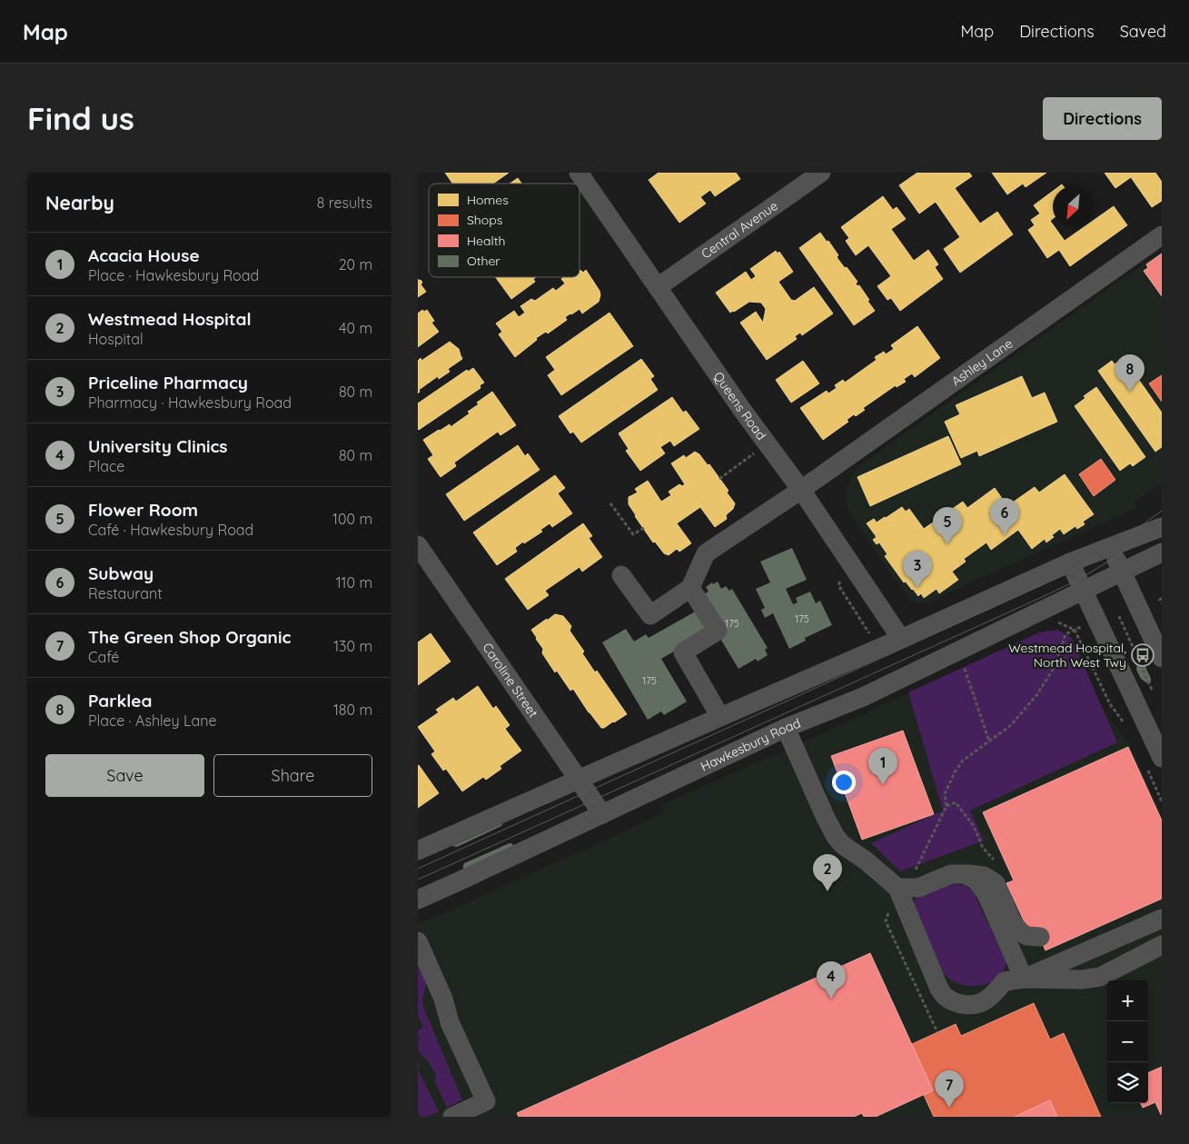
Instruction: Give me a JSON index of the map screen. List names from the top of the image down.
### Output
{
  "streets": {
    "street": [
      "Central Avenue",
      "Ashley Lane",
      "Queens Road",
      "Caroline Street",
      "Hawkesbury Road"
    ]
  },
  "crossings": [
    ["Central Avenue", "Queens Road"],
    ["Ashley Lane", "Queens Road"],
    ["Caroline Street", "Hawkesbury Road"]
  ],
  "places": {
    "bus stop": ["Westmead Hospital, North West Twy"]
  },
  "house_numbers": ["175", "175", "175"],
  "legend": [
    "Homes",
    "Shops",
    "Health",
    "Other"
  ],
  "north": "bottom left",
  "page": {
    "header": "Map",
    "nav": ["Map", "Directions", "Saved"],
    "buttons": [
      "Directions",
      ["Save", "Share"]
    ],
    "title": "Find us",
    "heading": ["Nearby", "8 results"],
    "list": [
      {
        "mark": "1",
        "name": "Acacia House",
        "note": "Place · Hawkesbury Road",
        "value": "20 m"
      },
      {
        "mark": "2",
        "name": "Westmead Hospital",
        "note": "Hospital",
        "value": "40 m"
      },
      {
        "mark": "3",
        "name": "Priceline Pharmacy",
        "note": "Pharmacy · Hawkesbury Road",
        "value": "80 m"
      },
      {
        "mark": "4",
        "name": "University Clinics",
        "note": "Place",
        "value": "80 m"
      },
      {
        "mark": "5",
        "name": "Flower Room",
        "note": "Café · Hawkesbury Road",
        "value": "100 m"
      },
      {
        "mark": "6",
        "name": "Subway",
        "note": "Restaurant",
        "value": "110 m"
      },
      {
        "mark": "7",
        "name": "The Green Shop Organic",
        "note": "Café",
        "value": "130 m"
      },
      {
        "mark": "8",
        "name": "Parklea",
        "note": "Place · Ashley Lane",
        "value": "180 m"
      }
    ],
    "pins": [
      "8",
      "6",
      "5",
      "3",
      "1",
      "2",
      "4",
      "7"
    ],
    "map_buttons": ["+", "−"]
  }
}
